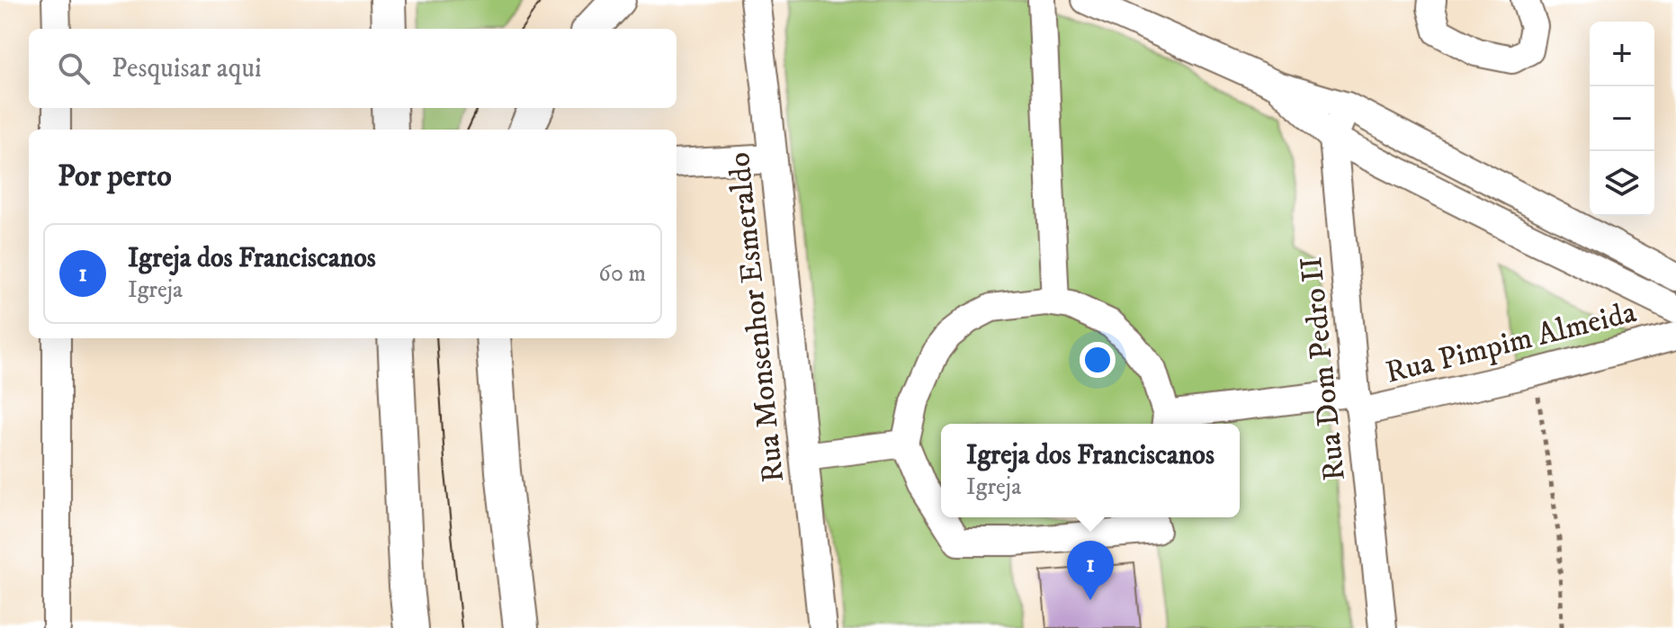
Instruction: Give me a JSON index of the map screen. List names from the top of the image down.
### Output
{
  "streets": {
    "street": ["Rua Monsenhor Esmeraldo", "Rua Pimpim Almeida", "Rua Dom Pedro II"]
  },
  "crossings": [
    ["Rua Pimpim Almeida", "Rua Dom Pedro II"]
  ],
  "page": {
    "map_buttons": ["+", "−"],
    "search": "Pesquisar aqui",
    "heading": "Por perto",
    "list": [
      {
        "mark": "1",
        "name": "Igreja dos Franciscanos",
        "note": "Igreja",
        "value": "60 m"
      }
    ],
    "popup": ["Igreja dos Franciscanos", "Igreja"],
    "pins": "1"
  }
}
